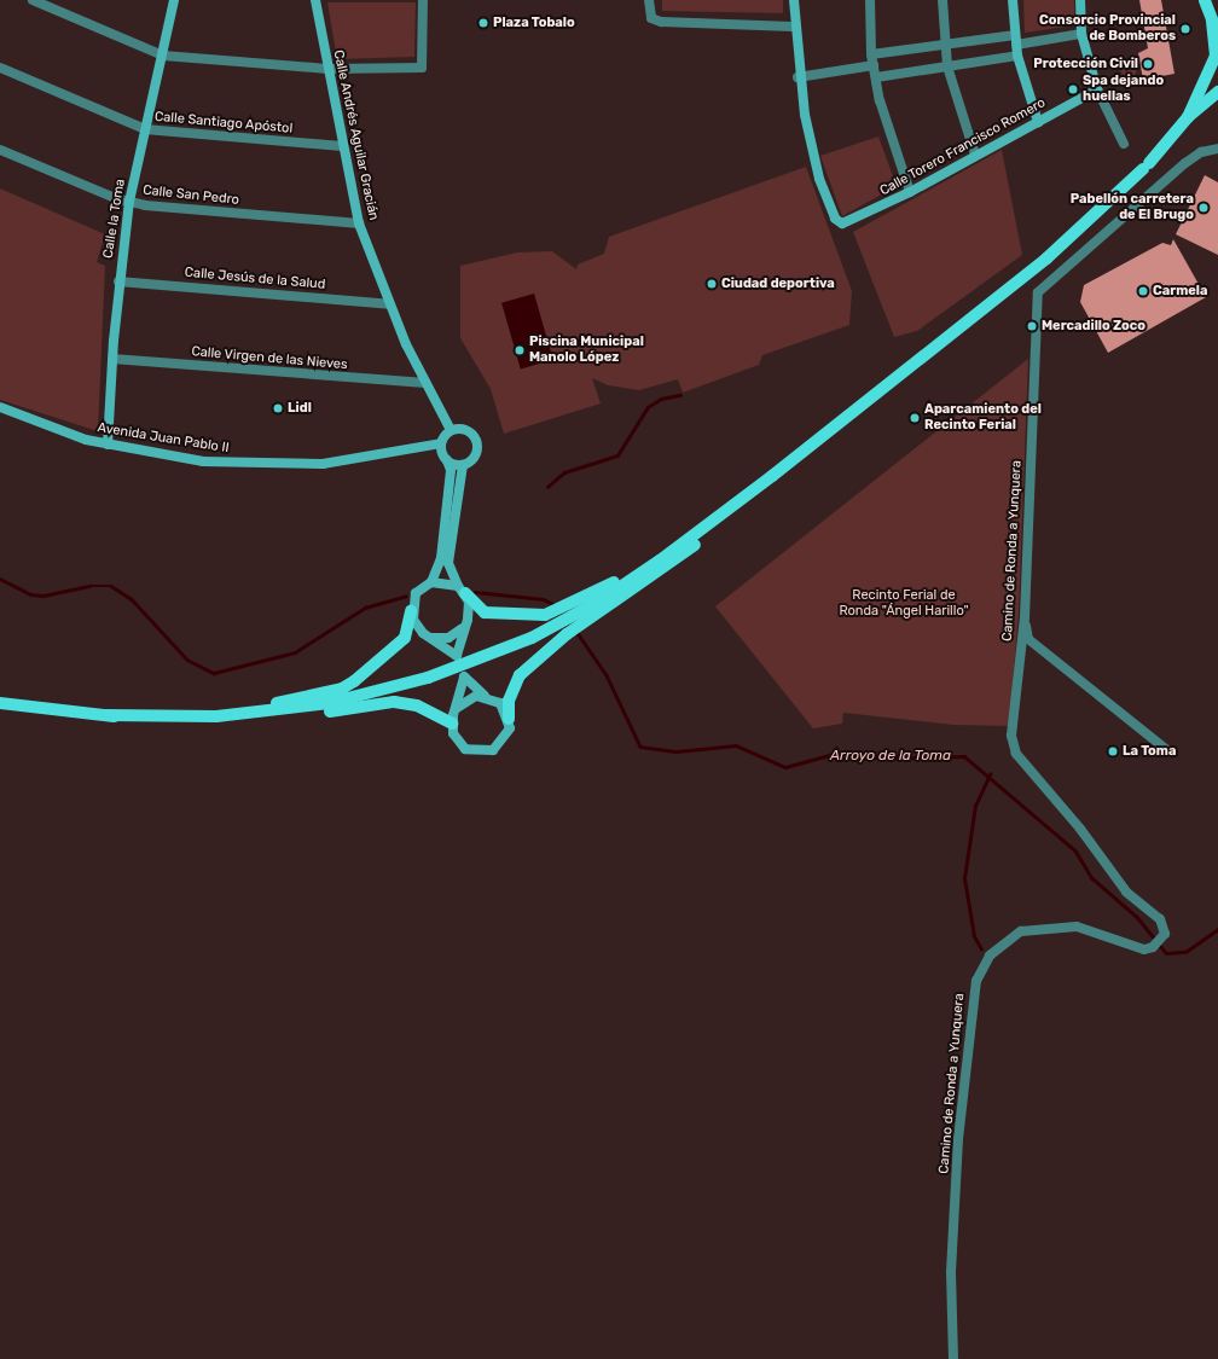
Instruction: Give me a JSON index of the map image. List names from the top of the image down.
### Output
{
  "streets": {
    "street": [
      "Calle Santiago Apóstol",
      "Calle Andrés Aguilar Gracián",
      "Calle Torero Francisco Romero",
      "Calle San Pedro",
      "Calle la Toma",
      "Calle Jesús de la Salud",
      "Calle Virgen de las Nieves",
      "Avenida Juan Pablo II",
      "Camino de Ronda a Yunquera"
    ]
  },
  "crossings": [
    ["Calle Santiago Apóstol", "Calle Andrés Aguilar Gracián"],
    ["Calle Santiago Apóstol", "Calle la Toma"],
    ["Calle Andrés Aguilar Gracián", "Calle San Pedro"],
    ["Calle Andrés Aguilar Gracián", "Calle Jesús de la Salud"],
    ["Calle Andrés Aguilar Gracián", "Calle Virgen de las Nieves"],
    ["Calle Andrés Aguilar Gracián", "Avenida Juan Pablo II"],
    ["Calle San Pedro", "Calle la Toma"],
    ["Calle la Toma", "Calle Jesús de la Salud"],
    ["Calle la Toma", "Calle Virgen de las Nieves"],
    ["Calle la Toma", "Avenida Juan Pablo II"]
  ],
  "water": ["Arroyo de la Toma"],
  "parks": ["Recinto Ferial de Ronda \"Ángel Harillo\""],
  "places": [
    "Plaza Tobalo",
    "Consorcio Provincial de Bomberos",
    "Protección Civil",
    "Spa dejando huellas",
    "Pabellón carretera de El Brugo",
    "Ciudad deportiva",
    "Carmela",
    "Mercadillo Zoco",
    "Piscina Municipal Manolo López",
    "Lidl",
    "Aparcamiento del Recinto Ferial",
    "La Toma"
  ]
}
